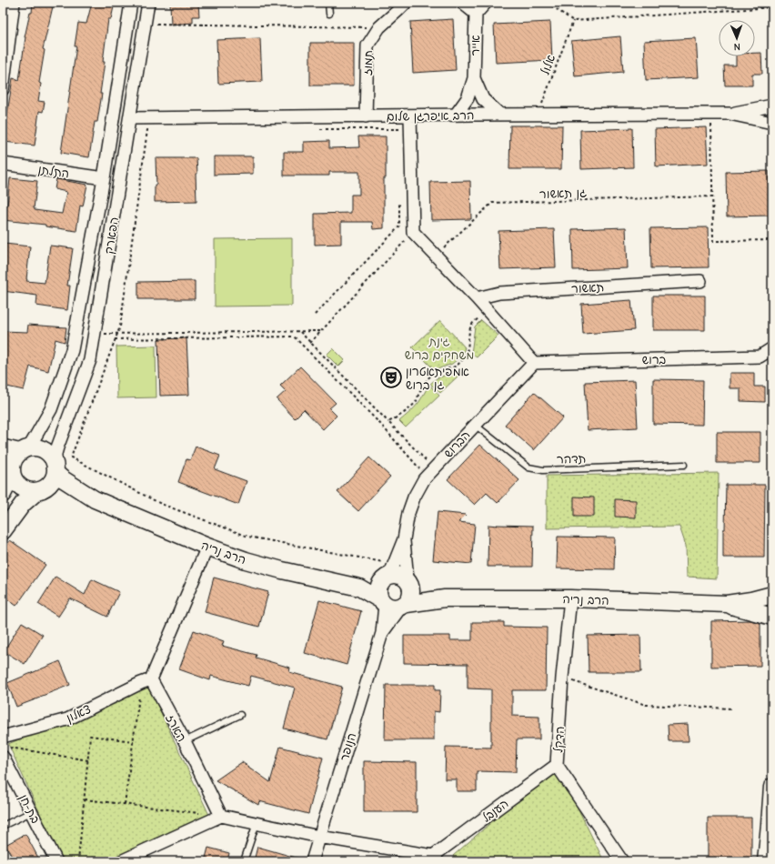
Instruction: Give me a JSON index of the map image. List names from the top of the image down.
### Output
{
  "streets": {
    "street": [
      "אייר",
      "תמוז",
      "הרב איפרגן שלום",
      "התלתן",
      "הפארק",
      "תאשור",
      "ברוש",
      "הברוש",
      "הרב נריה",
      "צאלון",
      "הארז",
      "הדקל",
      "הנופר",
      "בת-חן",
      "הענבל"
    ],
    "lane": ["תדהר"],
    "path": ["אלול", "גן תאשור"]
  },
  "crossings": [
    ["אייר", "הרב איפרגן שלום"],
    ["תמוז", "הרב איפרגן שלום"],
    ["אלול", "הרב איפרגן שלום"],
    ["הרב איפרגן שלום", "הפארק"],
    ["התלתן", "הפארק"],
    ["הפארק", "הרב נריה"],
    ["ברוש", "הברוש"],
    ["הברוש", "תדהר"],
    ["הברוש", "הרב נריה"],
    ["הברוש", "הנופר"],
    ["הרב נריה", "הדקל"],
    ["הרב נריה", "הנופר"],
    ["צאלון", "הארז"],
    ["הדקל", "הענבל"]
  ],
  "parks": ["גינת משחקים ברוש"],
  "places": {
    "theatre": ["אמפיתאטרון גן ברוש"]
  },
  "north": "bottom"
}
